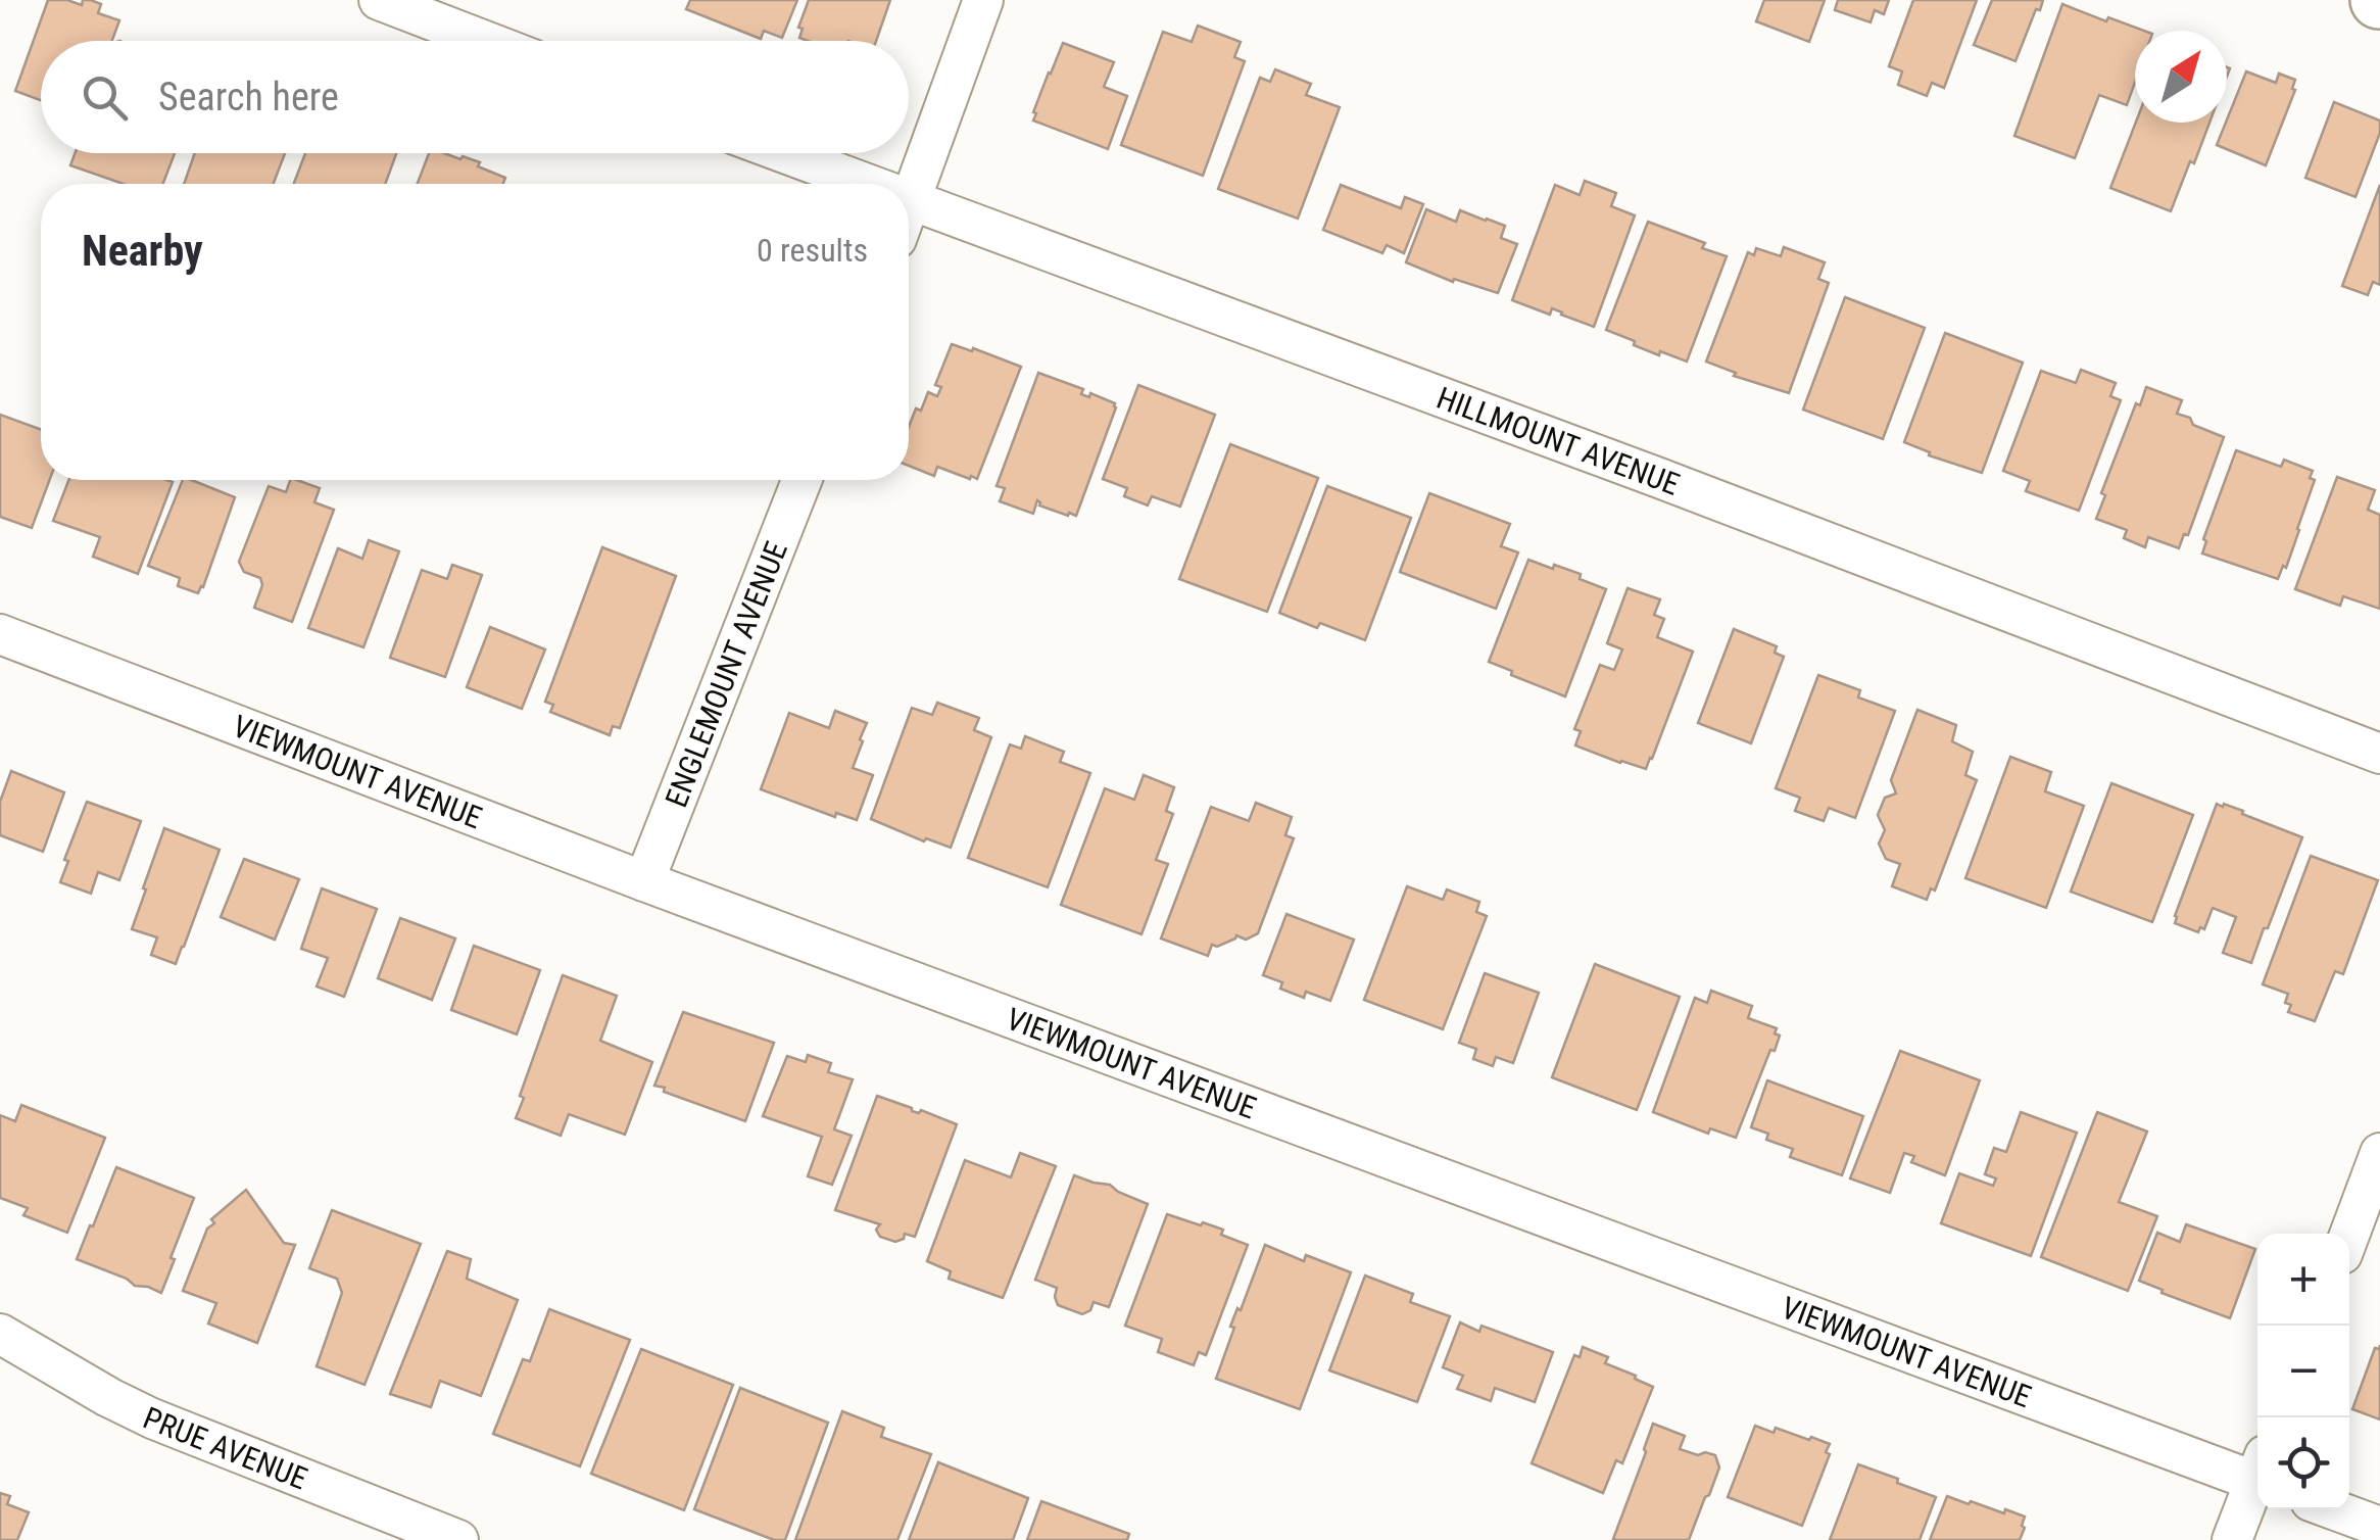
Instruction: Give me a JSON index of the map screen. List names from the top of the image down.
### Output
{
  "streets": {
    "street": [
      "HILLMOUNT AVENUE",
      "ENGLEMOUNT AVENUE",
      "VIEWMOUNT AVENUE",
      "PRUE AVENUE"
    ]
  },
  "crossings": [
    ["ENGLEMOUNT AVENUE", "VIEWMOUNT AVENUE"]
  ],
  "north": "top right",
  "page": {
    "search": "Search here",
    "heading": ["Nearby", "0 results"],
    "map_buttons": ["+", "−"]
  }
}
